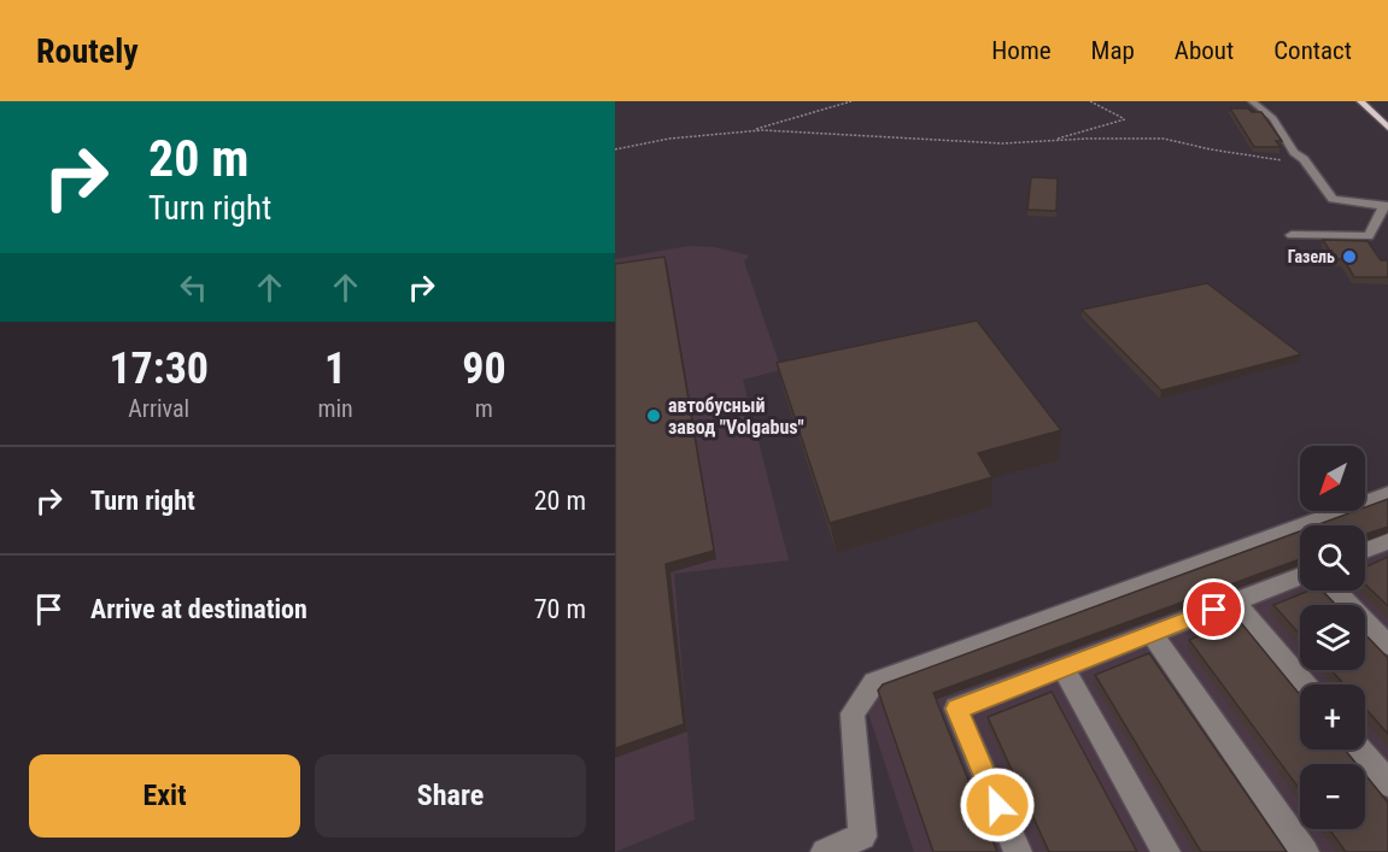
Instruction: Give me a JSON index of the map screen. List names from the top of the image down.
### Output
{
  "places": ["Газель", "автобусный завод \"Volgabus\""],
  "north": "bottom left",
  "page": {
    "header": "Routely",
    "nav": [
      "Home",
      "Map",
      "About",
      "Contact"
    ],
    "turn": ["20 m", "Turn right"],
    "eta": [
      "17:30",
      "Arrival",
      "1",
      "min",
      "90",
      "m"
    ],
    "list": [
      {
        "name": "Turn right",
        "value": "20 m"
      },
      {
        "name": "Arrive at destination",
        "value": "70 m"
      }
    ],
    "map_buttons": ["+", "−"],
    "buttons": ["Exit", "Share"]
  }
}
